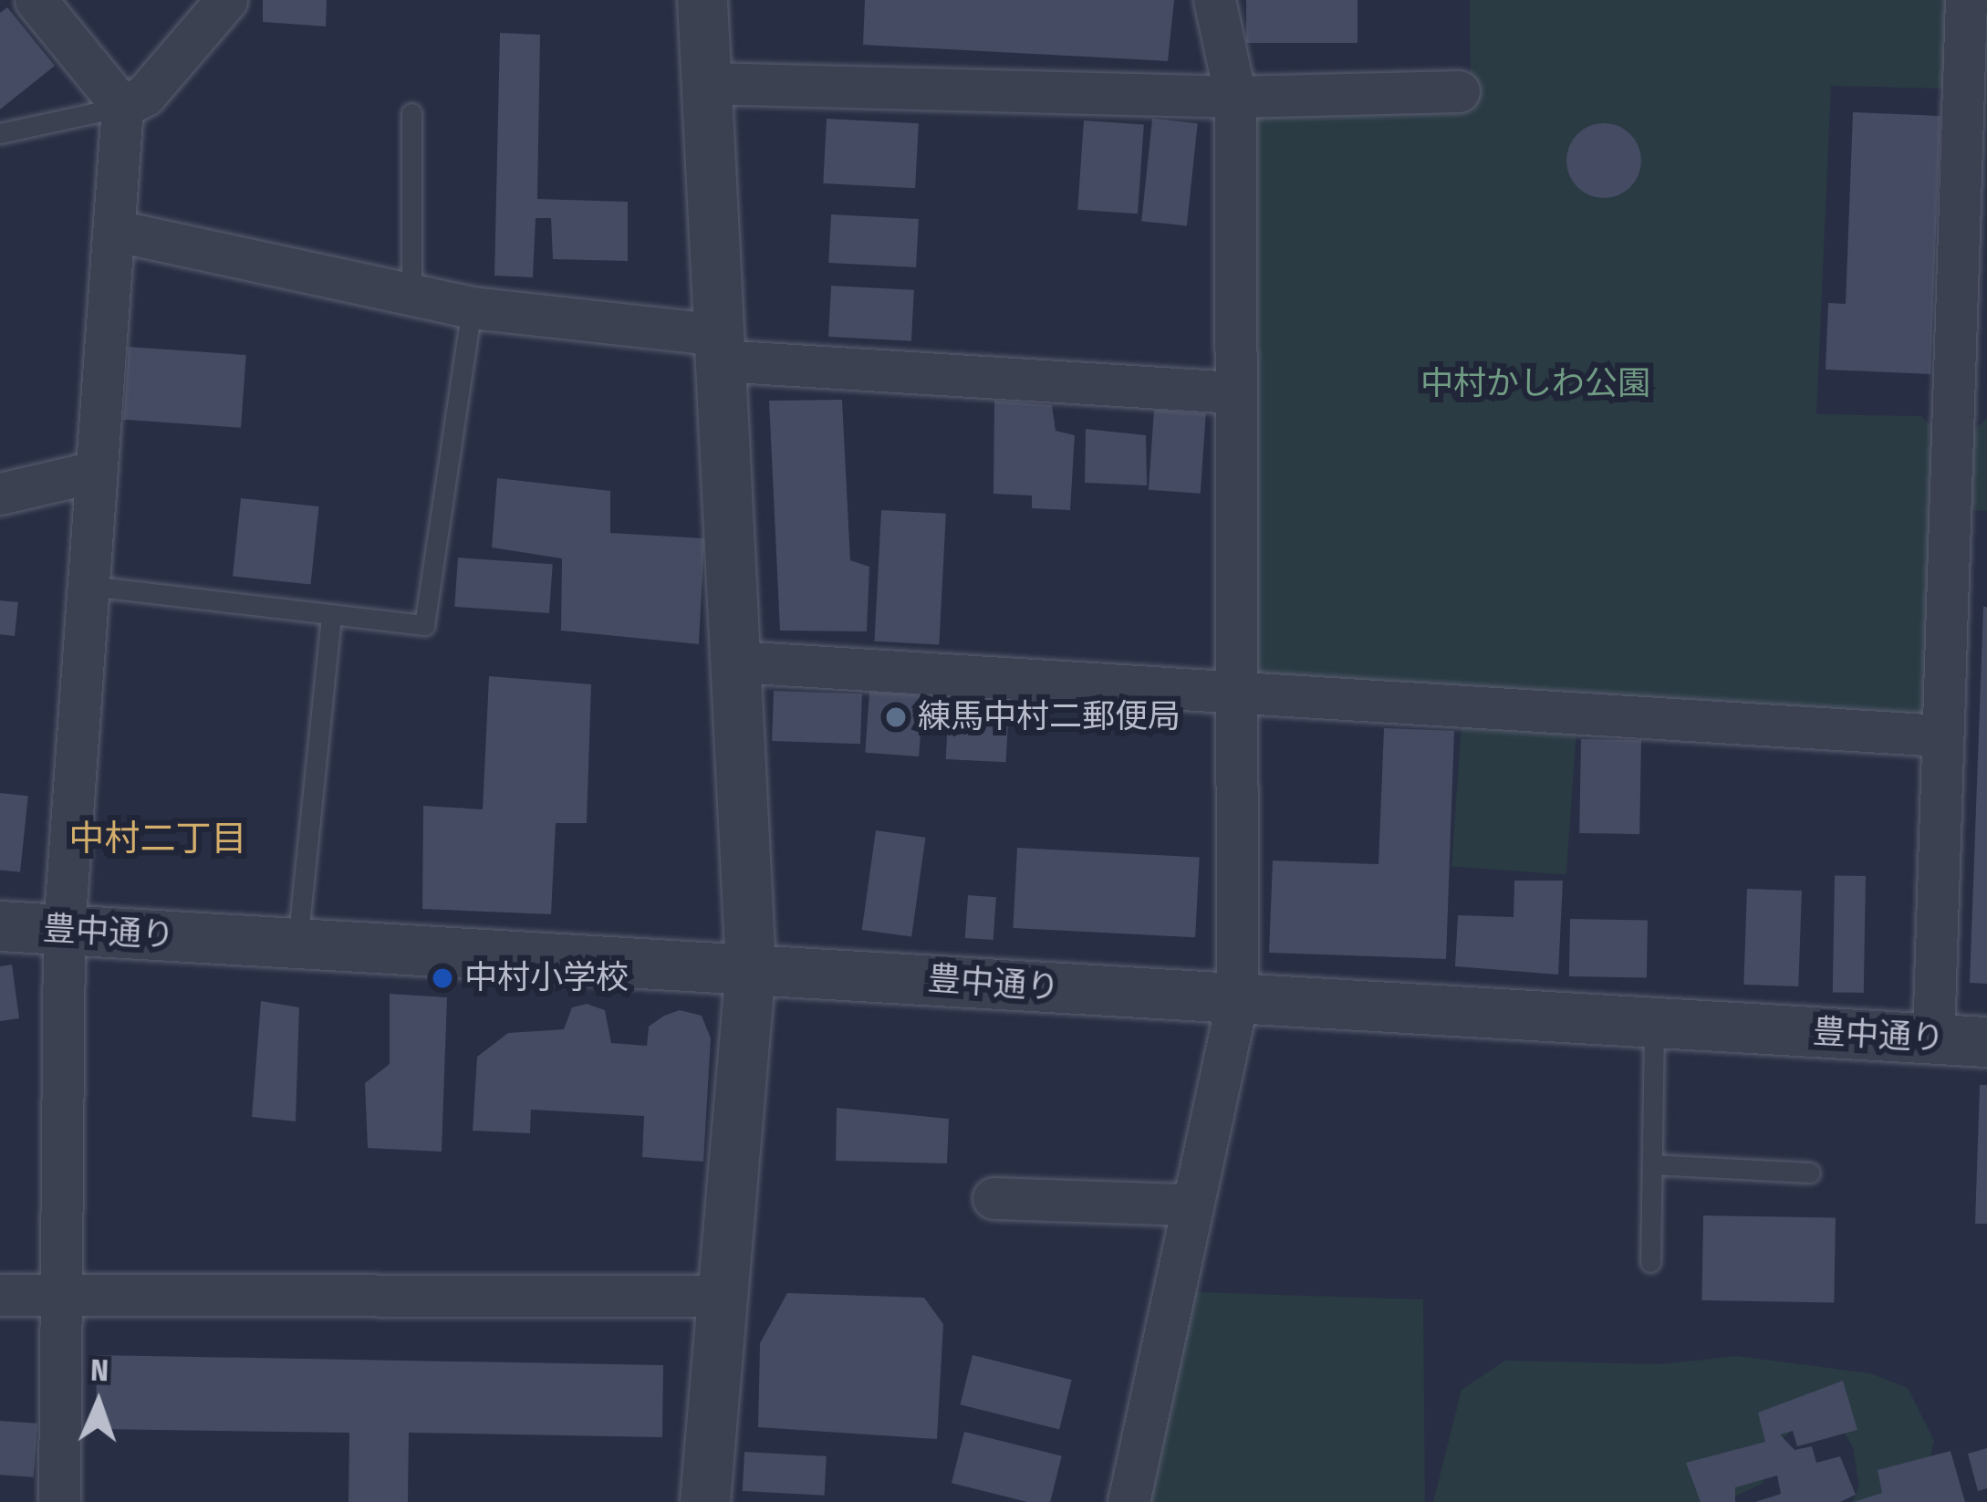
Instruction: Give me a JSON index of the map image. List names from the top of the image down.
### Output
{
  "streets": {
    "street": ["豊中通り"]
  },
  "districts": ["中村二丁目"],
  "parks": ["中村かしわ公園"],
  "places": ["練馬中村二郵便局", "中村小学校"],
  "north": "top"
}
